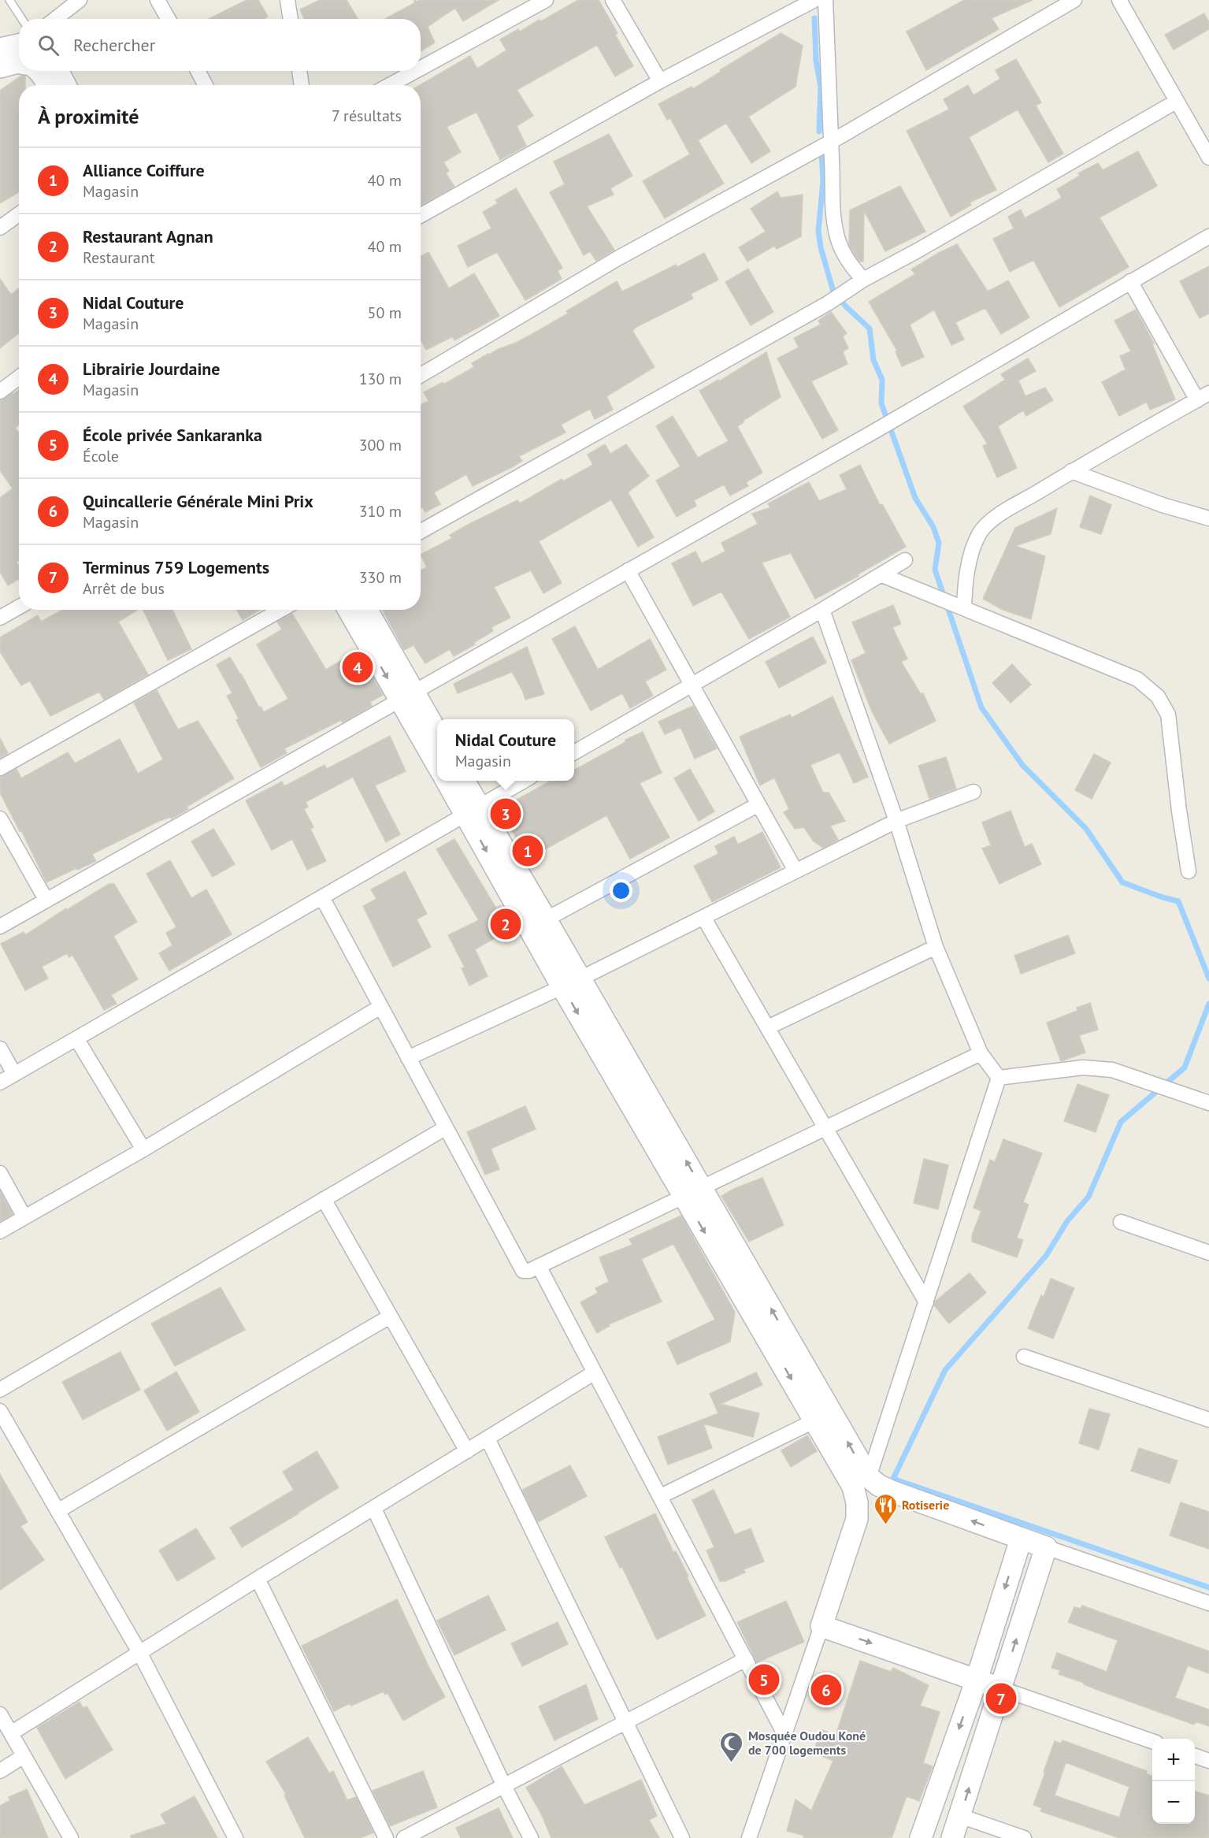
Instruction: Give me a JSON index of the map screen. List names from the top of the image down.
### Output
{
  "places": {
    "restaurant": ["Rotiserie"],
    "mosque": ["Mosquée Oudou Koné de 700 logements"]
  },
  "page": {
    "search": "Rechercher",
    "heading": ["À proximité", "7 résultats"],
    "list": [
      {
        "mark": "1",
        "name": "Alliance Coiffure",
        "note": "Magasin",
        "value": "40 m"
      },
      {
        "mark": "2",
        "name": "Restaurant Agnan",
        "note": "Restaurant",
        "value": "40 m"
      },
      {
        "mark": "3",
        "name": "Nidal Couture",
        "note": "Magasin",
        "value": "50 m"
      },
      {
        "mark": "4",
        "name": "Librairie Jourdaine",
        "note": "Magasin",
        "value": "130 m"
      },
      {
        "mark": "5",
        "name": "École privée Sankaranka",
        "note": "École",
        "value": "300 m"
      },
      {
        "mark": "6",
        "name": "Quincallerie Générale Mini Prix",
        "note": "Magasin",
        "value": "310 m"
      },
      {
        "mark": "7",
        "name": "Terminus 759 Logements",
        "note": "Arrêt de bus",
        "value": "330 m"
      }
    ],
    "pins": [
      "4",
      "3",
      "1",
      "2",
      "5",
      "6",
      "7"
    ],
    "popup": ["Nidal Couture", "Magasin"],
    "map_buttons": ["+", "−"]
  }
}
